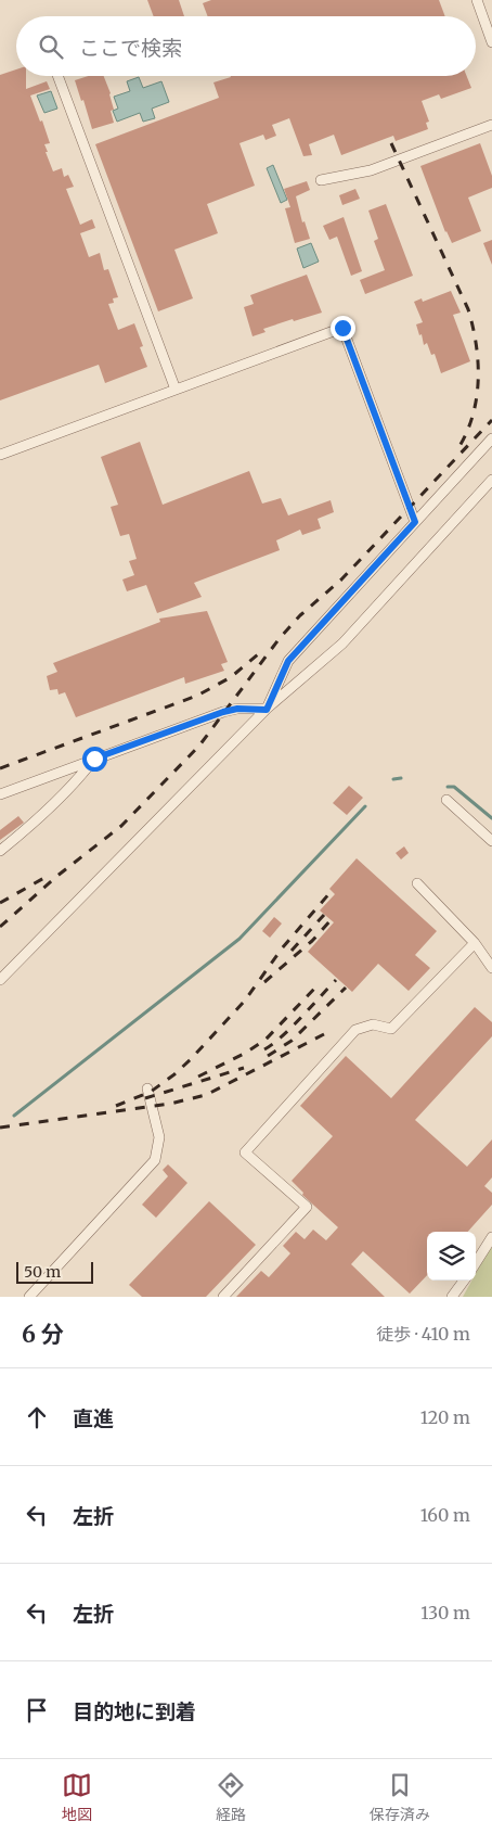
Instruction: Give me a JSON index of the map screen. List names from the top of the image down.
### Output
{
  "scale_bar": "50 m",
  "page": {
    "search": "ここで検索",
    "scale": "50 m",
    "heading": ["6 分", "徒歩 · 410 m"],
    "list": [
      ["直進", "120 m"],
      ["左折", "160 m"],
      ["左折", "130 m"],
      "目的地に到着"
    ],
    "nav": ["地図", "経路", "保存済み"]
  }
}
